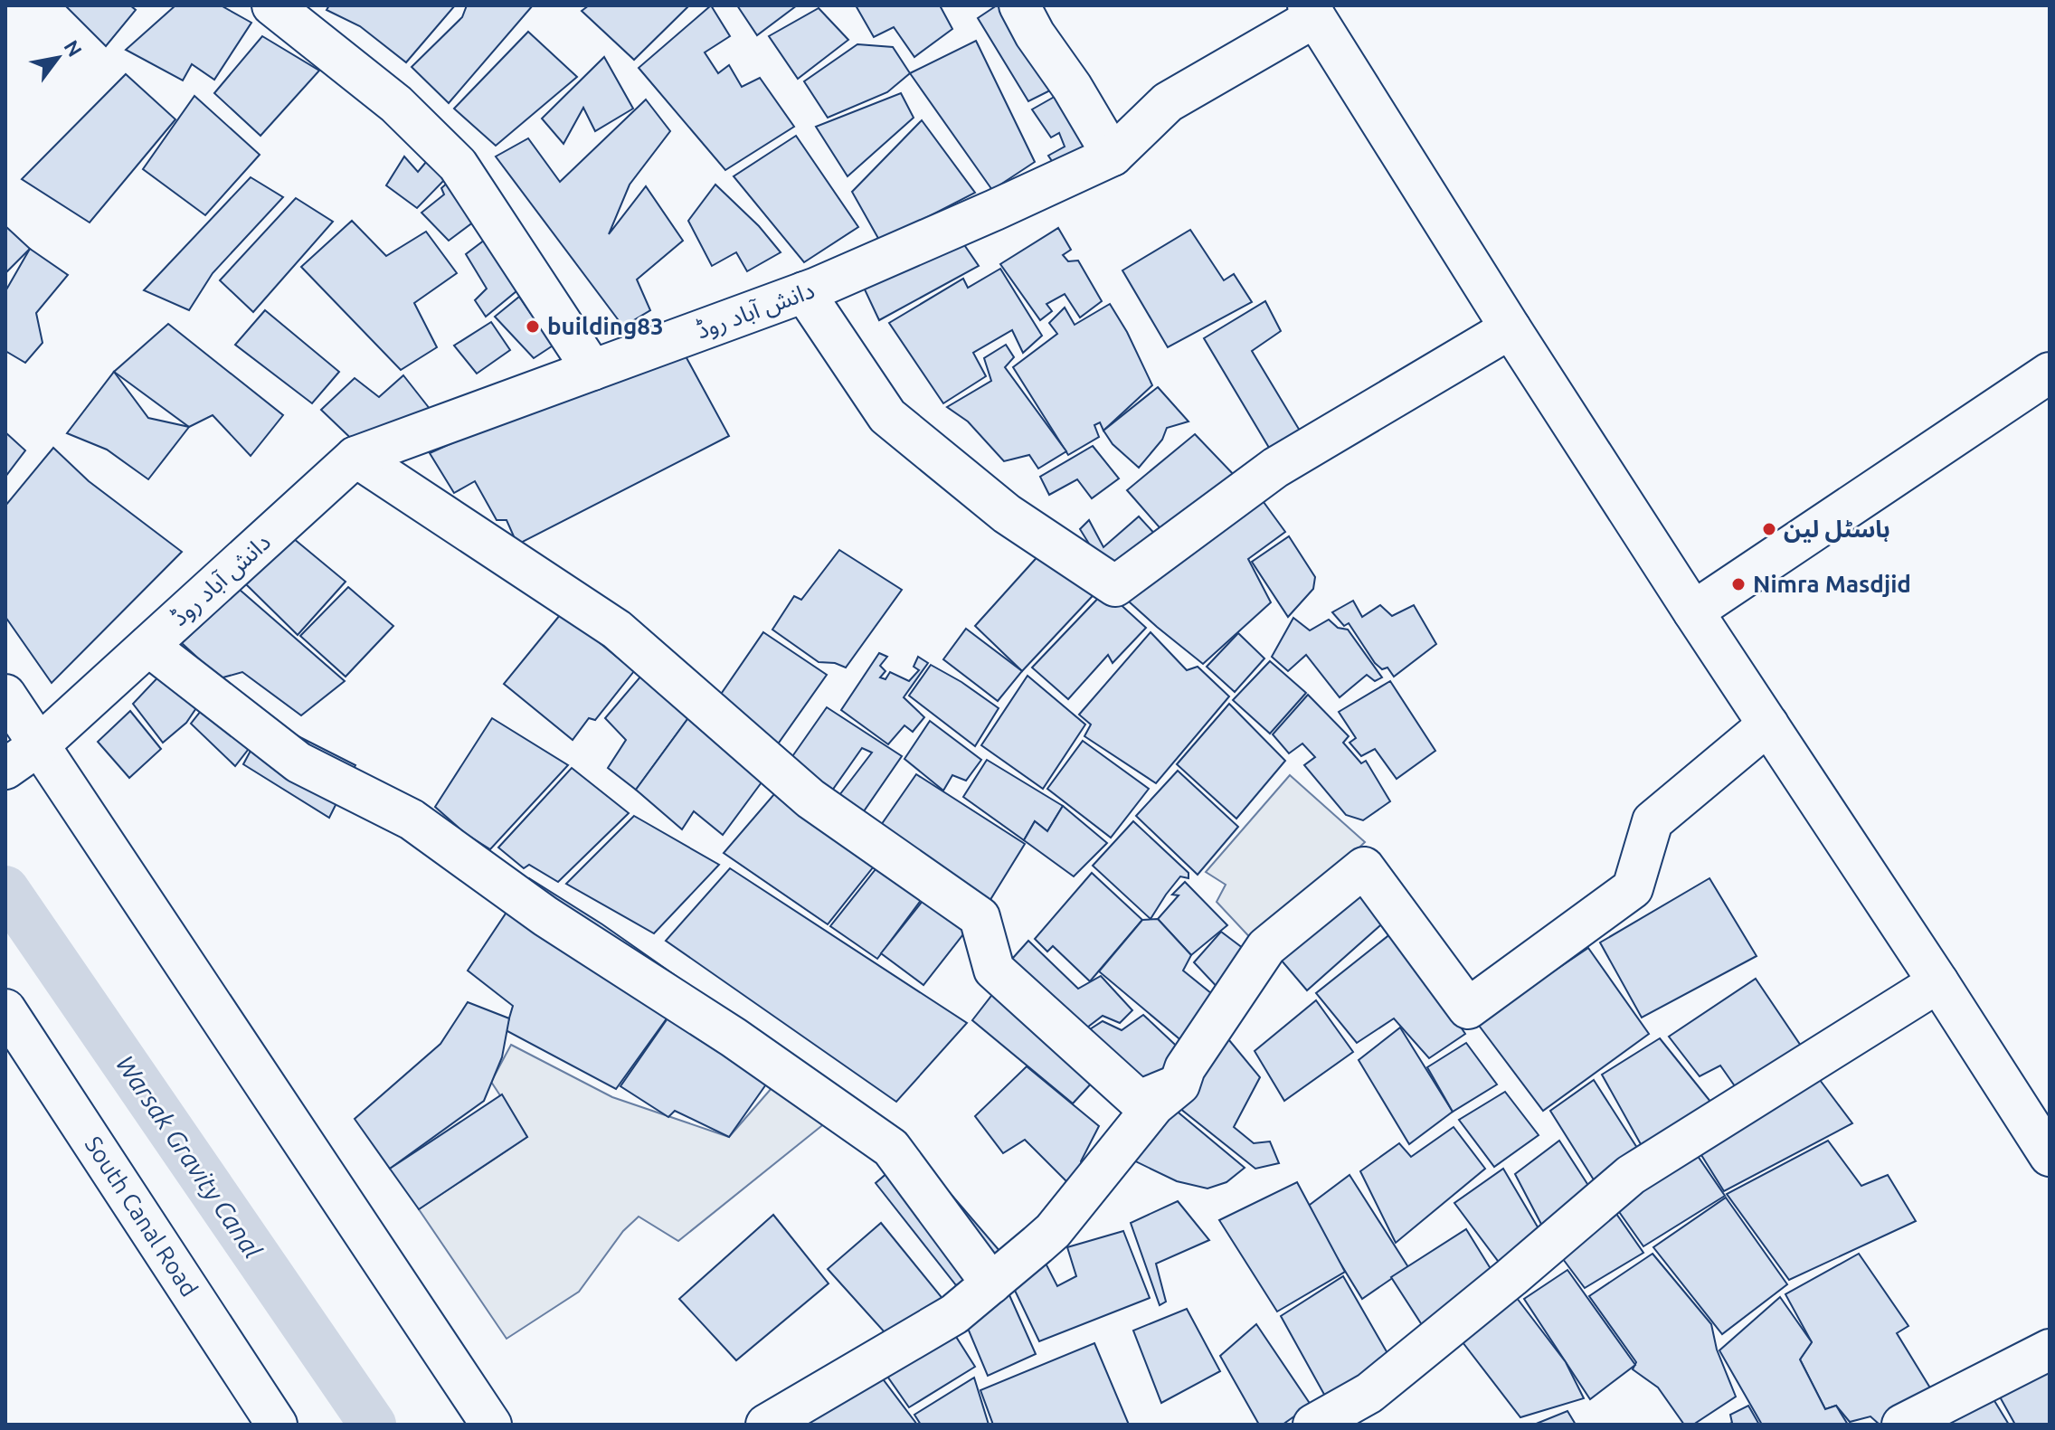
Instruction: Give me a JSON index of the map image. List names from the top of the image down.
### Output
{
  "streets": {
    "street": ["دانش آباد روڈ", "South Canal Road"]
  },
  "water": ["Warsak Gravity Canal"],
  "places": ["building83", "ہاسٹل لین", "Nimra Masdjid"],
  "north": "top right"
}
